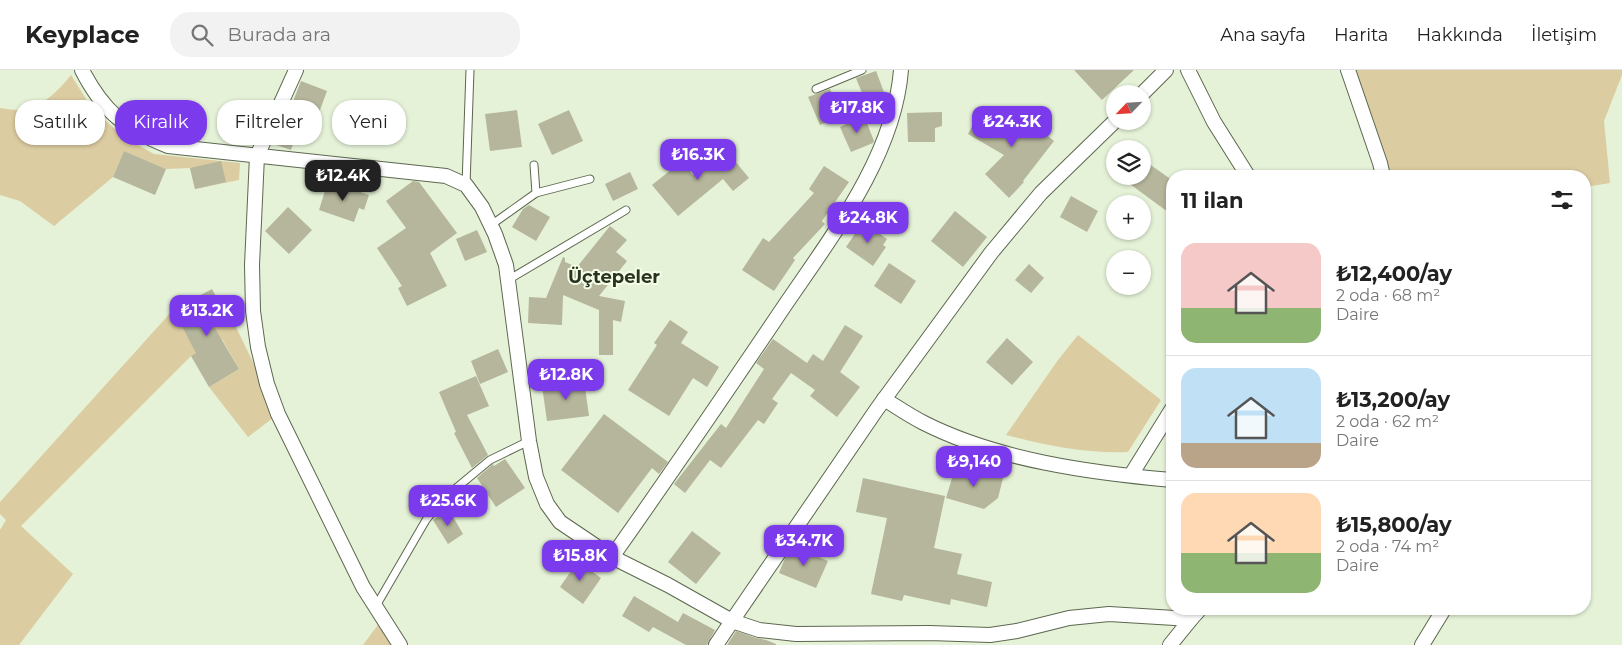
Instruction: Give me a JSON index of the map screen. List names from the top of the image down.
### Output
{
  "districts": ["Üçtepeler"],
  "north": "bottom left",
  "page": {
    "header": "Keyplace",
    "search": "Burada ara",
    "nav": [
      "Ana sayfa",
      "Harita",
      "Hakkında",
      "İletişim"
    ],
    "map_buttons": ["+", "−"],
    "price": [
      "₺17.8K",
      "₺24.3K",
      "₺16.3K",
      "₺12.4K",
      "₺24.8K",
      "₺13.2K",
      "₺12.8K",
      "₺9,140",
      "₺25.6K",
      "₺34.7K",
      "₺15.8K"
    ],
    "chip": [
      "Satılık",
      "Kiralık",
      "Filtreler",
      "Yeni"
    ],
    "heading": "11 ilan",
    "list": [
      {
        "name": "₺12,400/ay",
        "note": "2 oda · 68 m² · Daire"
      },
      {
        "name": "₺13,200/ay",
        "note": "2 oda · 62 m² · Daire"
      },
      {
        "name": "₺15,800/ay",
        "note": "2 oda · 74 m² · Daire"
      }
    ]
  }
}
